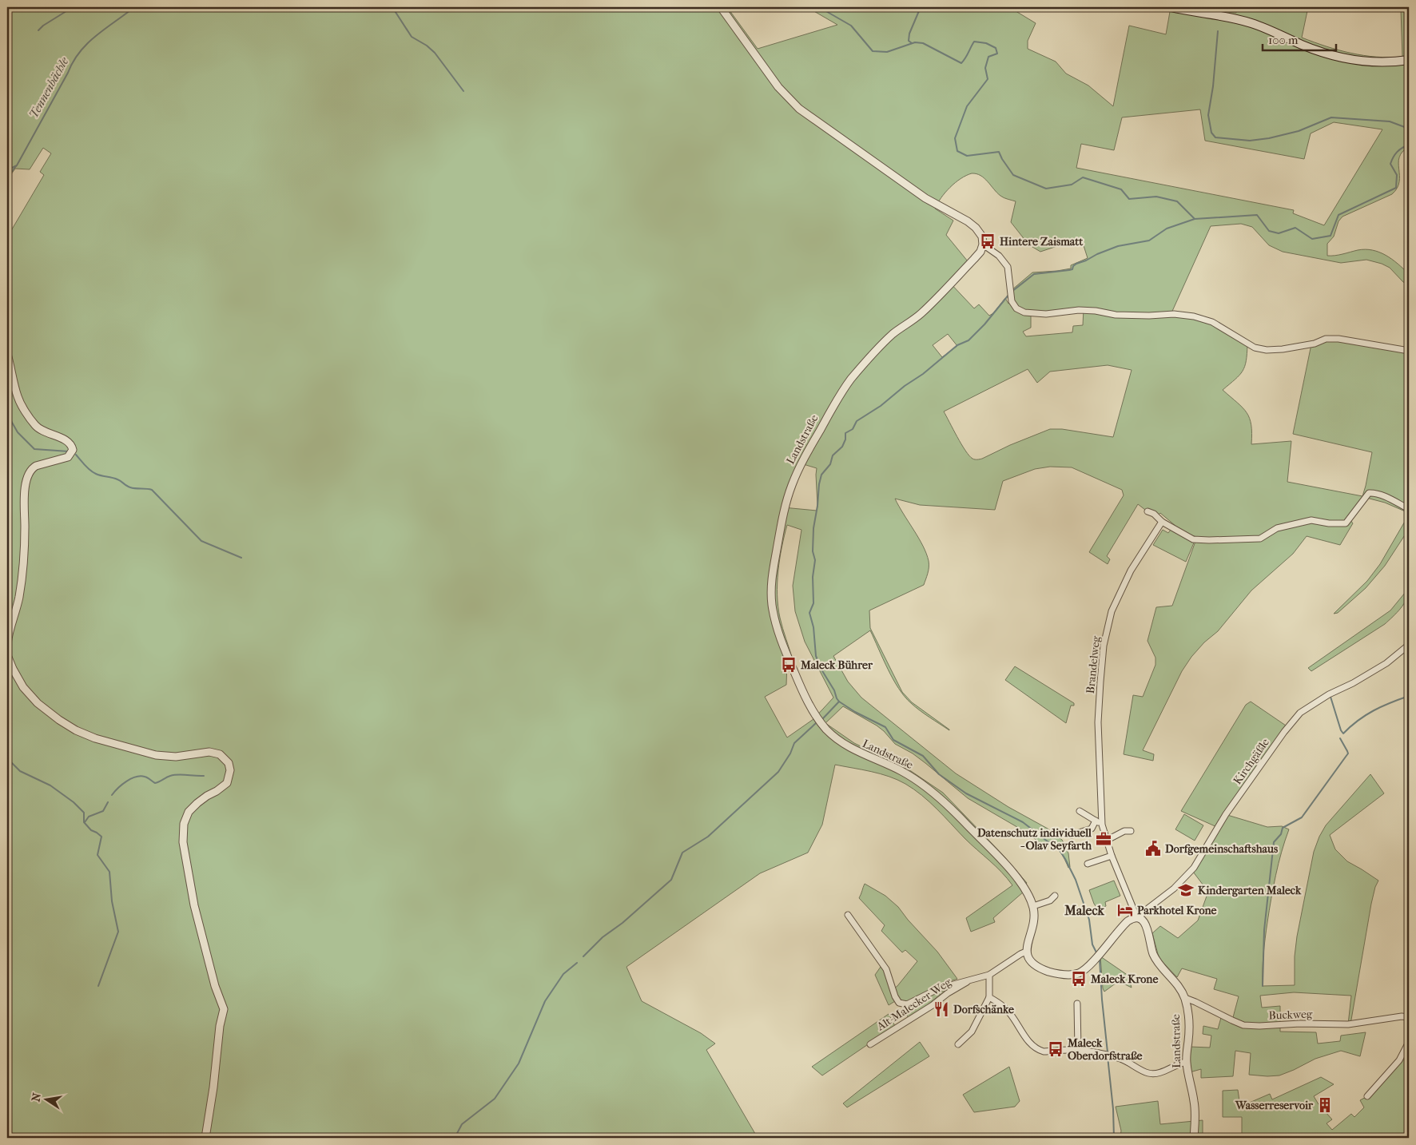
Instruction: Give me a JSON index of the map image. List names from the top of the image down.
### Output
{
  "streets": {
    "street": [
      "Landstraße",
      "Brandelweg",
      "Kirchgäßle",
      "Alt-Malecker Weg",
      "Buckweg"
    ]
  },
  "crossings": [
    ["Landstraße", "Brandelweg"],
    ["Landstraße", "Kirchgäßle"],
    ["Landstraße", "Buckweg"],
    ["Brandelweg", "Kirchgäßle"]
  ],
  "districts": ["Maleck"],
  "water": ["Tennenbächle"],
  "places": {
    "bus stop": [
      "Hintere Zaismatt",
      "Maleck Bührer",
      "Maleck Krone",
      "Maleck Oberdorfstraße"
    ],
    "office": ["Datenschutz individuell - Olav Seyfarth"],
    "public building": ["Dorfgemeinschaftshaus"],
    "school or university": ["Kindergarten Maleck"],
    "hotel": ["Parkhotel Krone"],
    "restaurant": ["Dorfschänke"],
    "building": ["Wasserreservoir"]
  },
  "scale_bar": "100 m",
  "north": "left"
}
